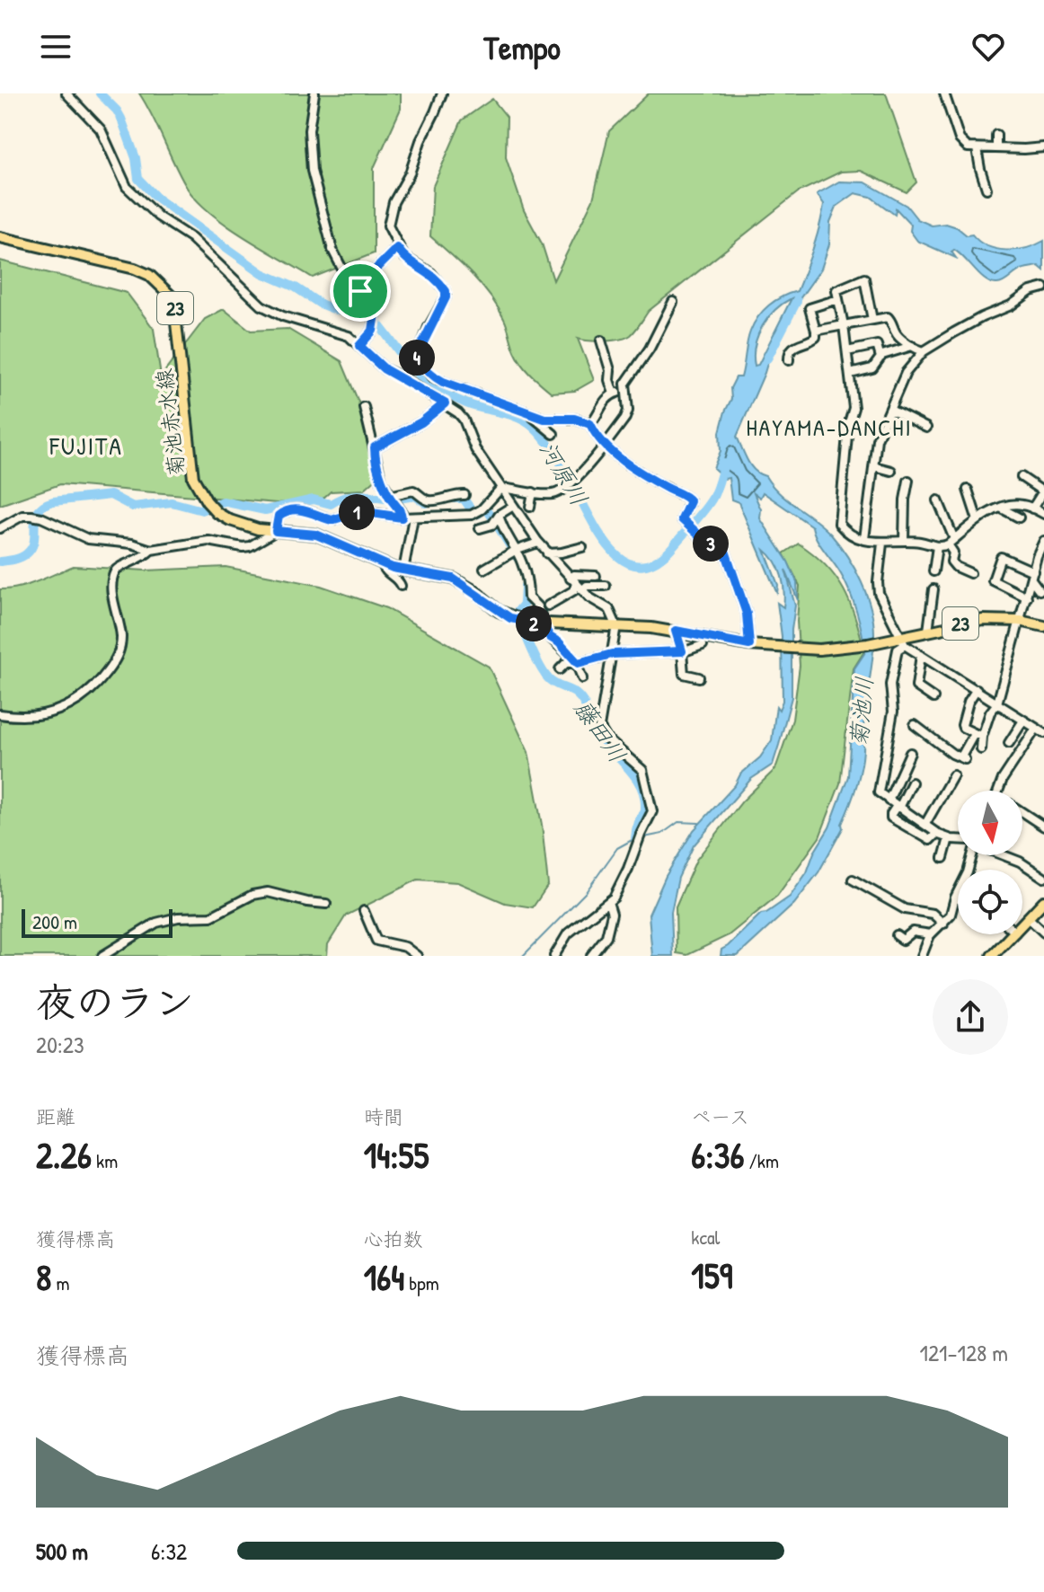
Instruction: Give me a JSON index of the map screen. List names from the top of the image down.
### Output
{
  "streets": {
    "main road": ["23", "菊池赤水線"]
  },
  "districts": ["HAYAMA-DANCHI", "FUJITA"],
  "water": ["河原川", "菊池川", "藤田川"],
  "scale_bar": "200 m",
  "north": "bottom",
  "page": {
    "header": "Tempo",
    "pins": [
      "4",
      "1",
      "3",
      "2"
    ],
    "scale": "200 m",
    "heading": ["夜のラン", "20:23"],
    "stats": [
      ["距離", "2.26 km"],
      ["時間", "14:55"],
      ["ペース", "6:36 /km"],
      ["獲得標高", "8 m"],
      ["心拍数", "164 bpm"],
      ["kcal", "159"]
    ],
    "chart": ["獲得標高", "121–128 m"],
    "list": [
      {
        "name": "500 m",
        "note": "6:32"
      }
    ]
  }
}
